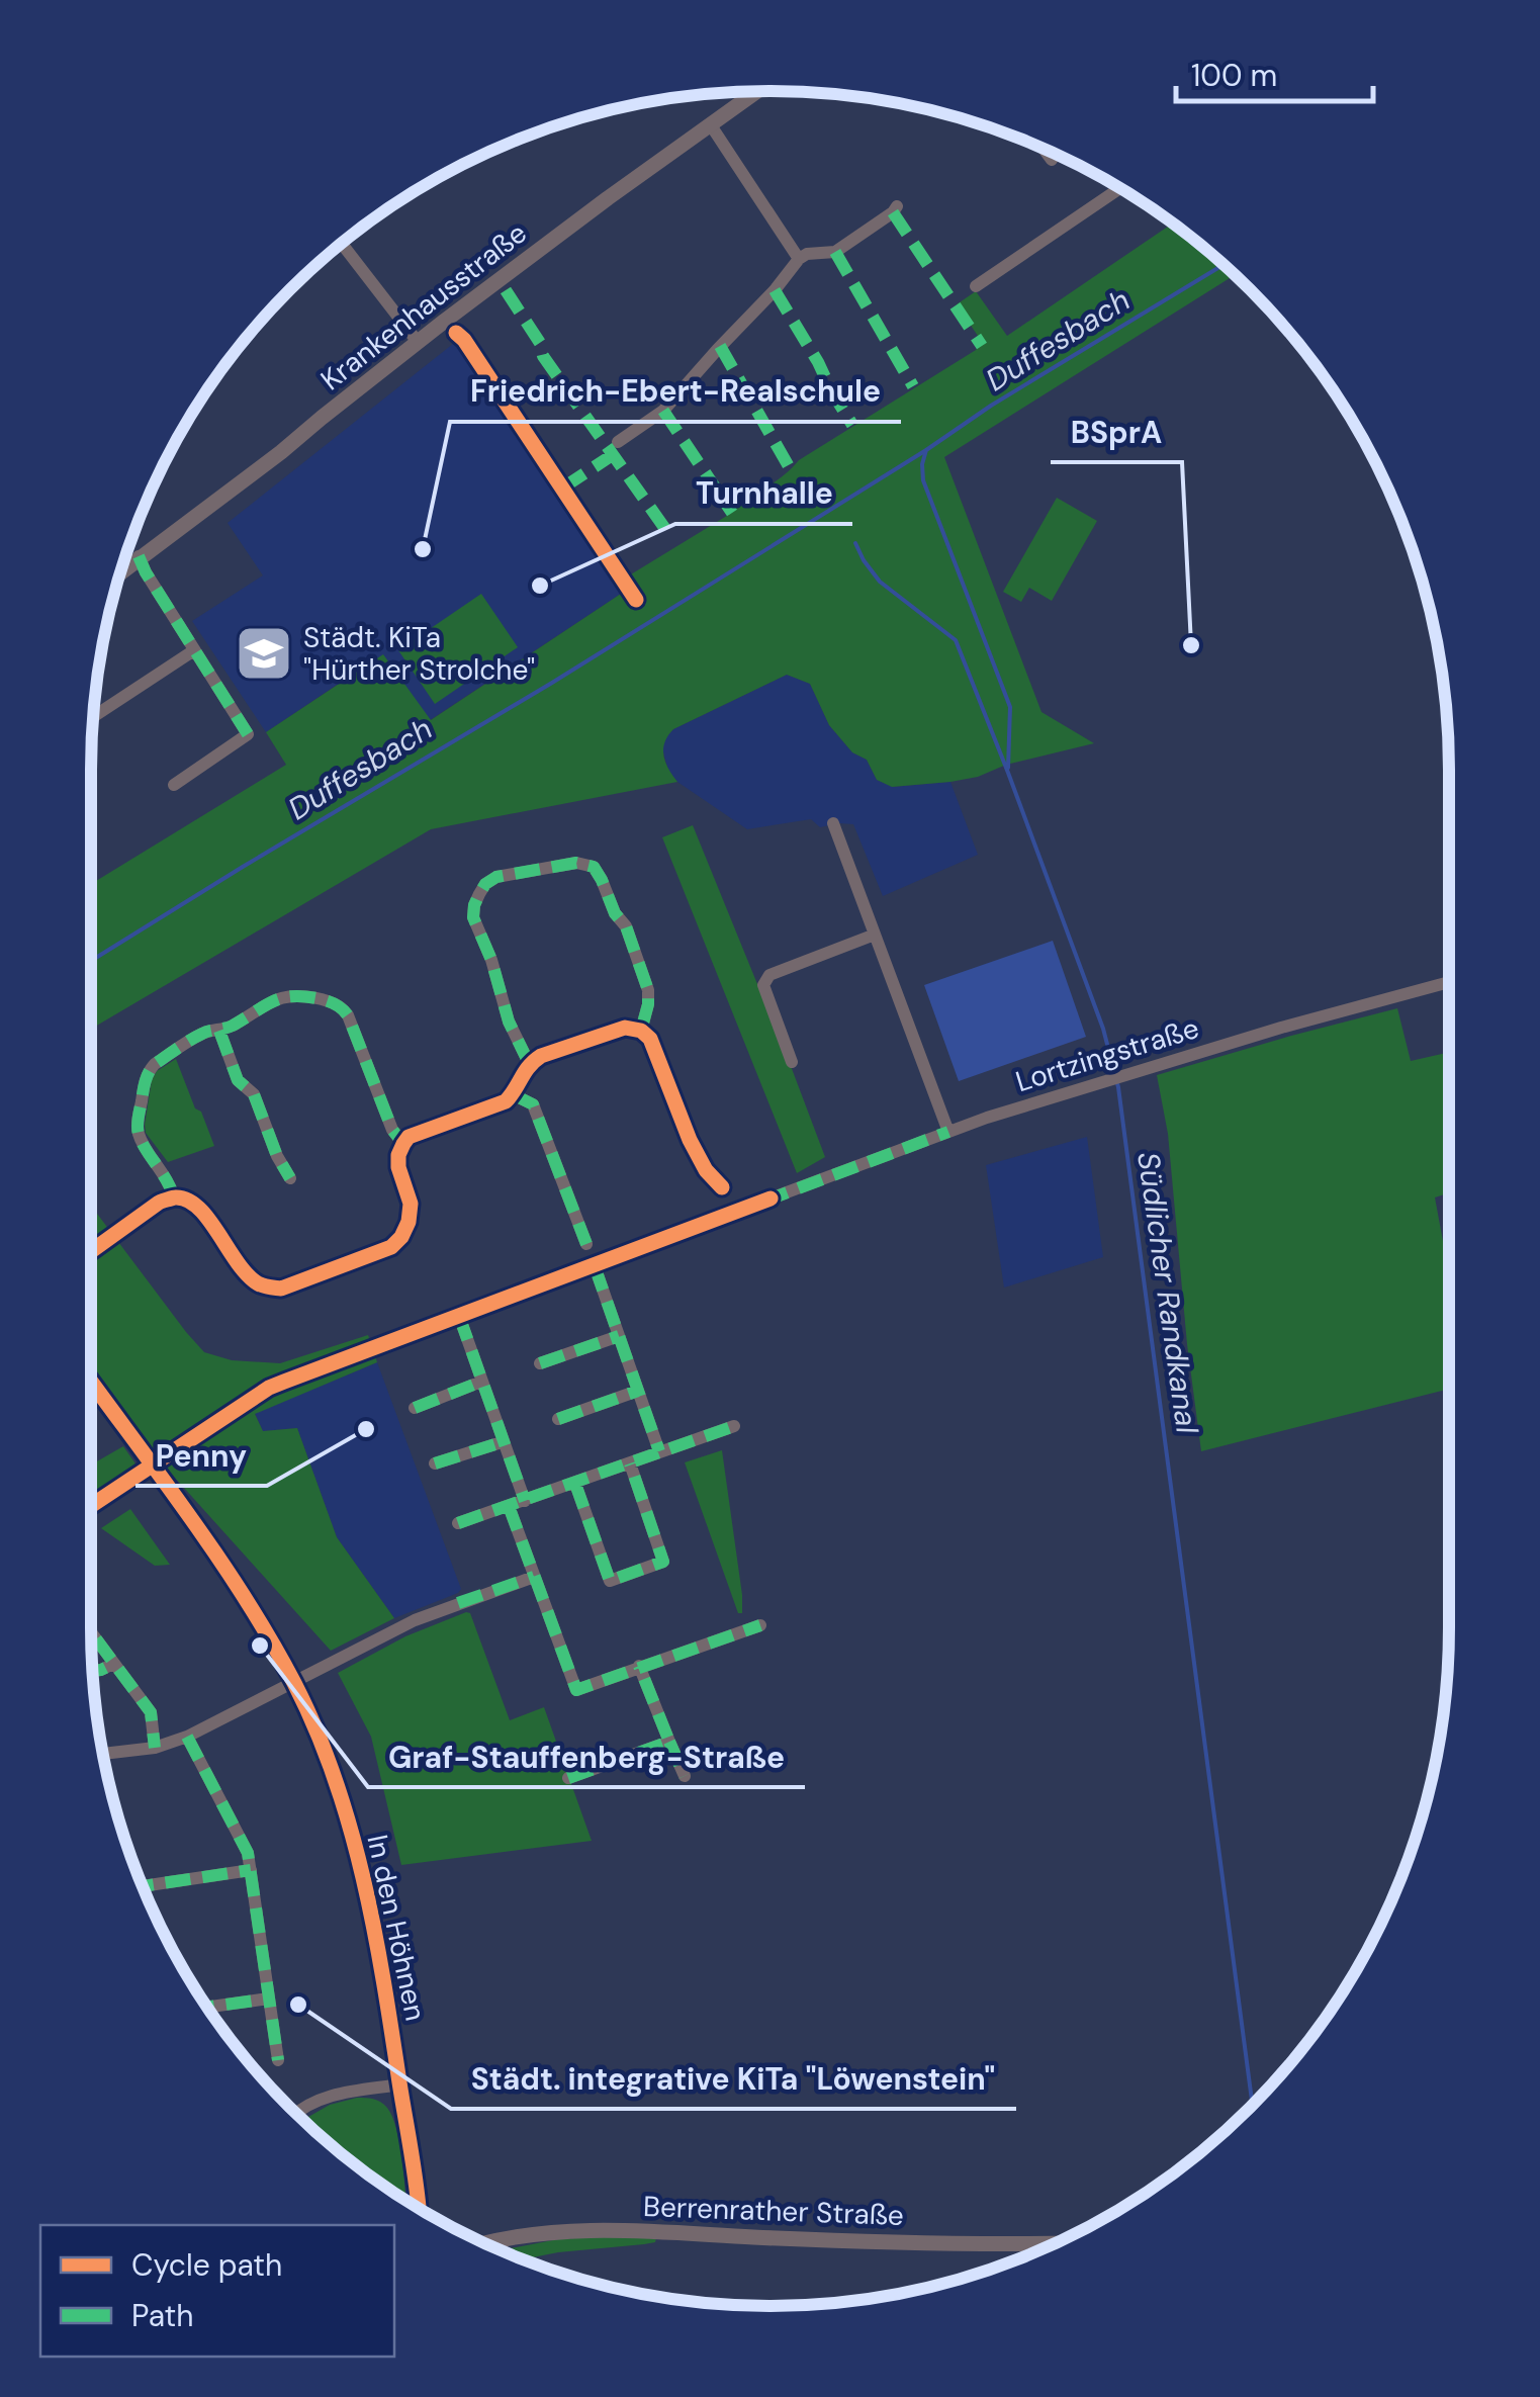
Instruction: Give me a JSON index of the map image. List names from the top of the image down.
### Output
{
  "streets": {
    "street": [
      "Krankenhausstraße",
      "Lortzingstraße",
      "In den Höhnen",
      "Berrenrather Straße"
    ]
  },
  "water": ["Duffesbach", "Südlicher Randkanal"],
  "places": {
    "other": [
      "Friedrich-Ebert-Realschule",
      "Turnhalle",
      "BSprA",
      "Penny",
      "Graf-Stauffenberg-Straße",
      "Städt. integrative KiTa \"Löwenstein\""
    ],
    "school or university": ["Städt. KiTa \"Hürther Strolche\""]
  },
  "legend": ["Cycle path", "Path"],
  "scale_bar": "100 m"
}
